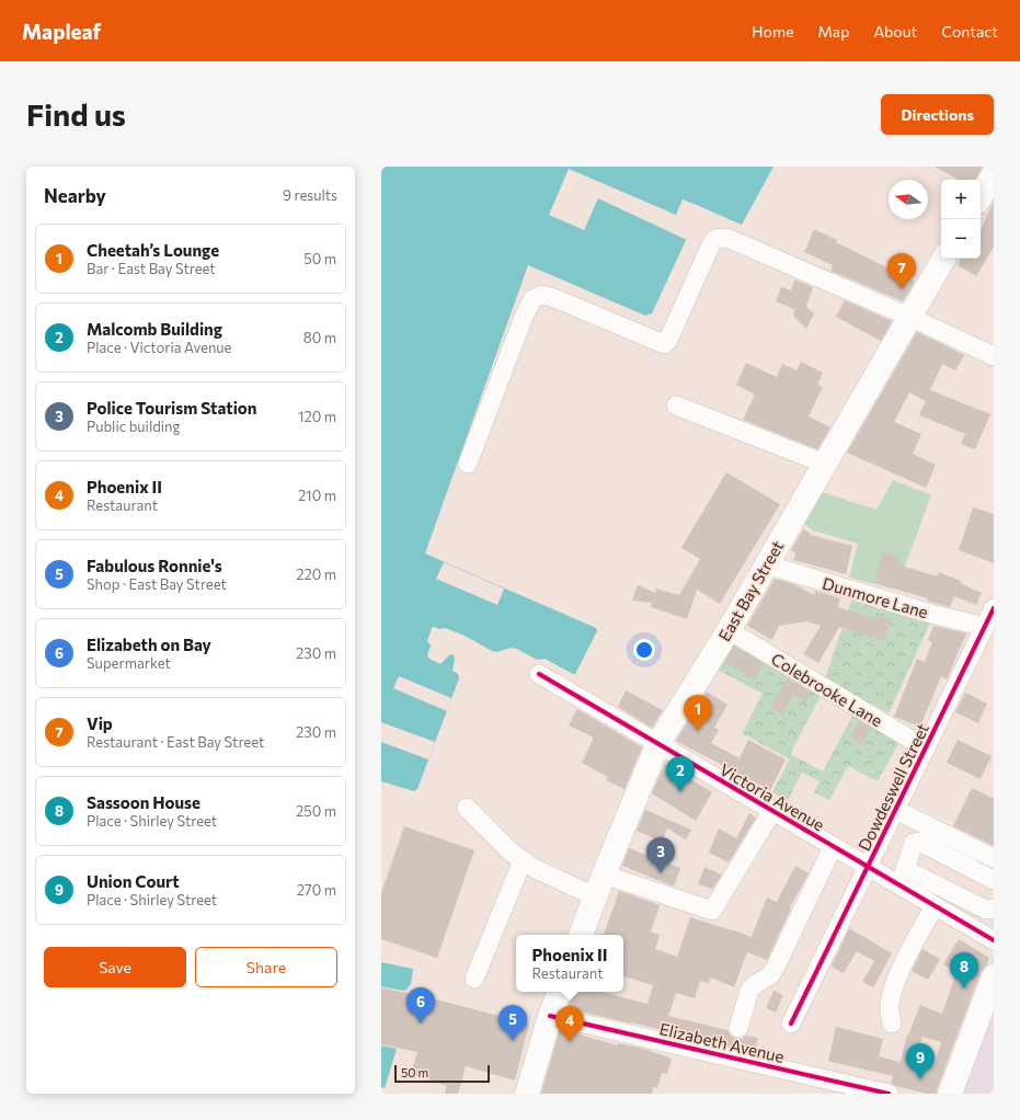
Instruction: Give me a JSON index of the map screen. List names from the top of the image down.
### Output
{
  "streets": {
    "highway": ["East Bay Street"],
    "street": [
      "Dunmore Lane",
      "Colebrooke Lane",
      "Dowdeswell Street",
      "Victoria Avenue",
      "Elizabeth Avenue"
    ]
  },
  "crossings": [
    ["East Bay Street", "Dunmore Lane"],
    ["East Bay Street", "Colebrooke Lane"],
    ["East Bay Street", "Victoria Avenue"],
    ["Dunmore Lane", "Dowdeswell Street"],
    ["Colebrooke Lane", "Dowdeswell Street"],
    ["Dowdeswell Street", "Victoria Avenue"]
  ],
  "scale_bar": "50 m",
  "north": "left",
  "page": {
    "header": "Mapleaf",
    "nav": [
      "Home",
      "Map",
      "About",
      "Contact"
    ],
    "buttons": [
      "Directions",
      ["Save", "Share"]
    ],
    "title": "Find us",
    "heading": ["Nearby", "9 results"],
    "map_buttons": ["+", "−"],
    "list": [
      {
        "mark": "1",
        "name": "Cheetah’s Lounge",
        "note": "Bar · East Bay Street",
        "value": "50 m"
      },
      {
        "mark": "2",
        "name": "Malcomb Building",
        "note": "Place · Victoria Avenue",
        "value": "80 m"
      },
      {
        "mark": "3",
        "name": "Police Tourism Station",
        "note": "Public building",
        "value": "120 m"
      },
      {
        "mark": "4",
        "name": "Phoenix II",
        "note": "Restaurant",
        "value": "210 m"
      },
      {
        "mark": "5",
        "name": "Fabulous Ronnie's",
        "note": "Shop · East Bay Street",
        "value": "220 m"
      },
      {
        "mark": "6",
        "name": "Elizabeth on Bay",
        "note": "Supermarket",
        "value": "230 m"
      },
      {
        "mark": "7",
        "name": "Vip",
        "note": "Restaurant · East Bay Street",
        "value": "230 m"
      },
      {
        "mark": "8",
        "name": "Sassoon House",
        "note": "Place · Shirley Street",
        "value": "250 m"
      },
      {
        "mark": "9",
        "name": "Union Court",
        "note": "Place · Shirley Street",
        "value": "270 m"
      }
    ],
    "pins": [
      "7",
      "1",
      "2",
      "3",
      "8",
      "6",
      "5",
      "4",
      "9"
    ],
    "popup": ["Phoenix II", "Restaurant"],
    "scale": "50 m"
  }
}
